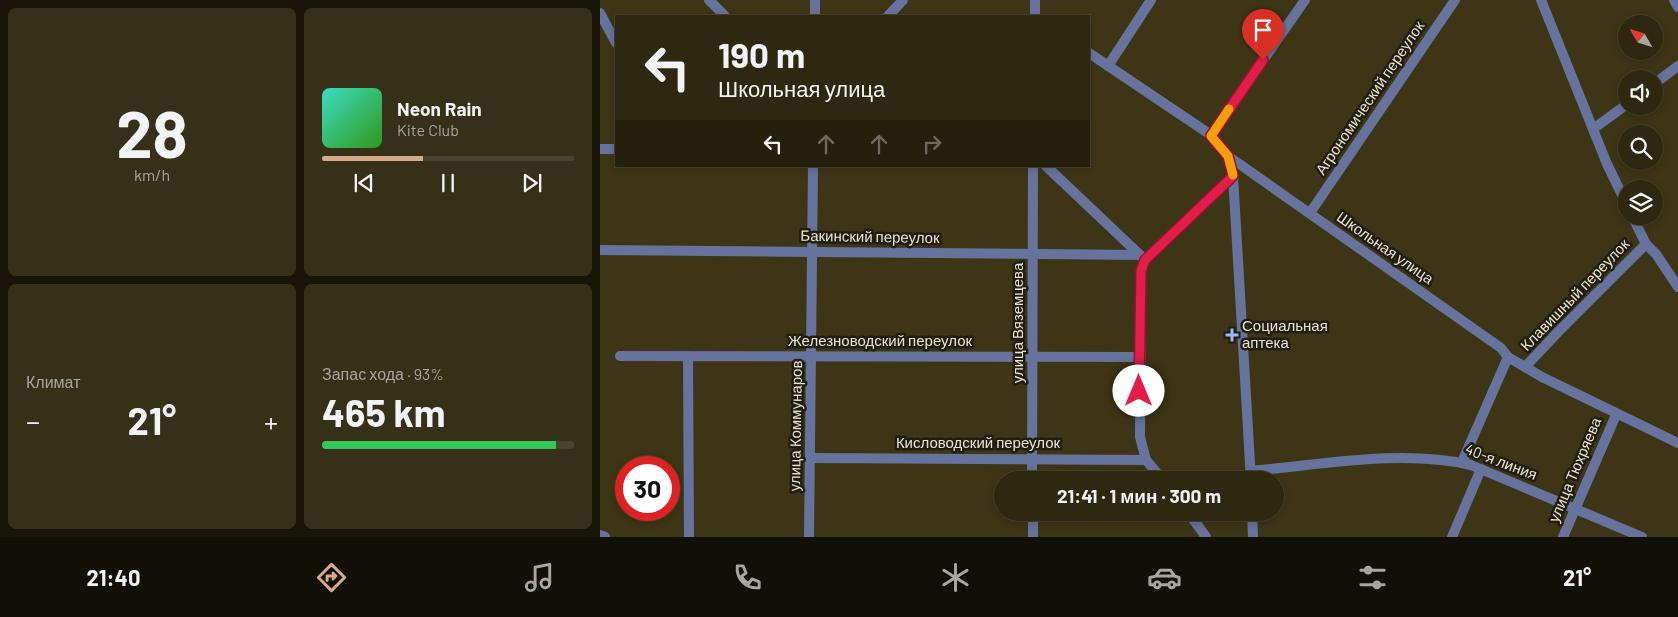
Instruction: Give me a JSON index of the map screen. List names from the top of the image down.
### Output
{
  "streets": {
    "street": [
      "Агрономический переулок",
      "Бакинский переулок",
      "Школьная улица",
      "Клавишный переулок",
      "улица Вяземцева",
      "Железноводский переулок",
      "улица Коммунаров",
      "Кисловодский переулок",
      "40-я линия",
      "улица Тюхряева"
    ]
  },
  "crossings": [
    ["Агрономический переулок", "Школьная улица"],
    ["Бакинский переулок", "улица Вяземцева"],
    ["Бакинский переулок", "улица Коммунаров"],
    ["Школьная улица", "Клавишный переулок"],
    ["Школьная улица", "улица Тюхряева"],
    ["Клавишный переулок", "40-я линия"],
    ["улица Вяземцева", "Железноводский переулок"],
    ["улица Вяземцева", "Кисловодский переулок"],
    ["Железноводский переулок", "улица Коммунаров"],
    ["улица Коммунаров", "Кисловодский переулок"],
    ["40-я линия", "улица Тюхряева"]
  ],
  "places": {
    "health": ["Социальная аптека"]
  },
  "north": "top left",
  "page": {
    "tile": [
      ["28", "km/h"],
      "Климат",
      ["Запас хода · 93%", "465 km"]
    ],
    "turn": ["190 m", "Школьная улица"],
    "song": ["Neon Rain", "Kite Club"],
    "heat": ["−", "21°", "+"],
    "limit": "30",
    "trip": "21:41 · 1 мин · 300 m",
    "tabs": ["21:40", "21°"]
  }
}
